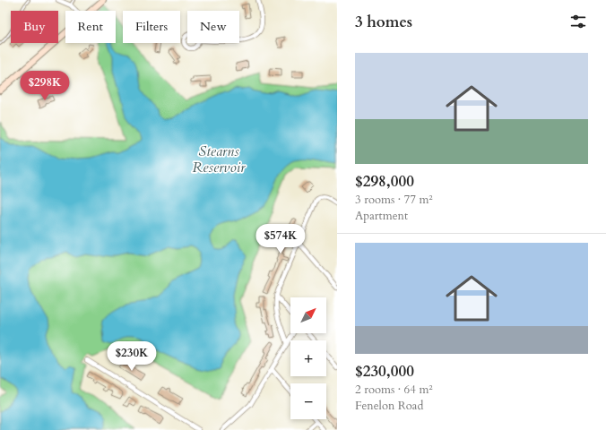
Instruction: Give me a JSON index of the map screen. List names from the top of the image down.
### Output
{
  "water": ["Stearns Reservoir"],
  "north": "top right",
  "page": {
    "heading": "3 homes",
    "chip": [
      "Buy",
      "Rent",
      "Filters",
      "New"
    ],
    "list": [
      {
        "name": "$298,000",
        "note": "3 rooms · 77 m² · Apartment"
      },
      {
        "name": "$230,000",
        "note": "2 rooms · 64 m² · Fenelon Road"
      }
    ],
    "price": ["$298K", "$574K", "$230K"],
    "map_buttons": ["+", "−"]
  }
}
